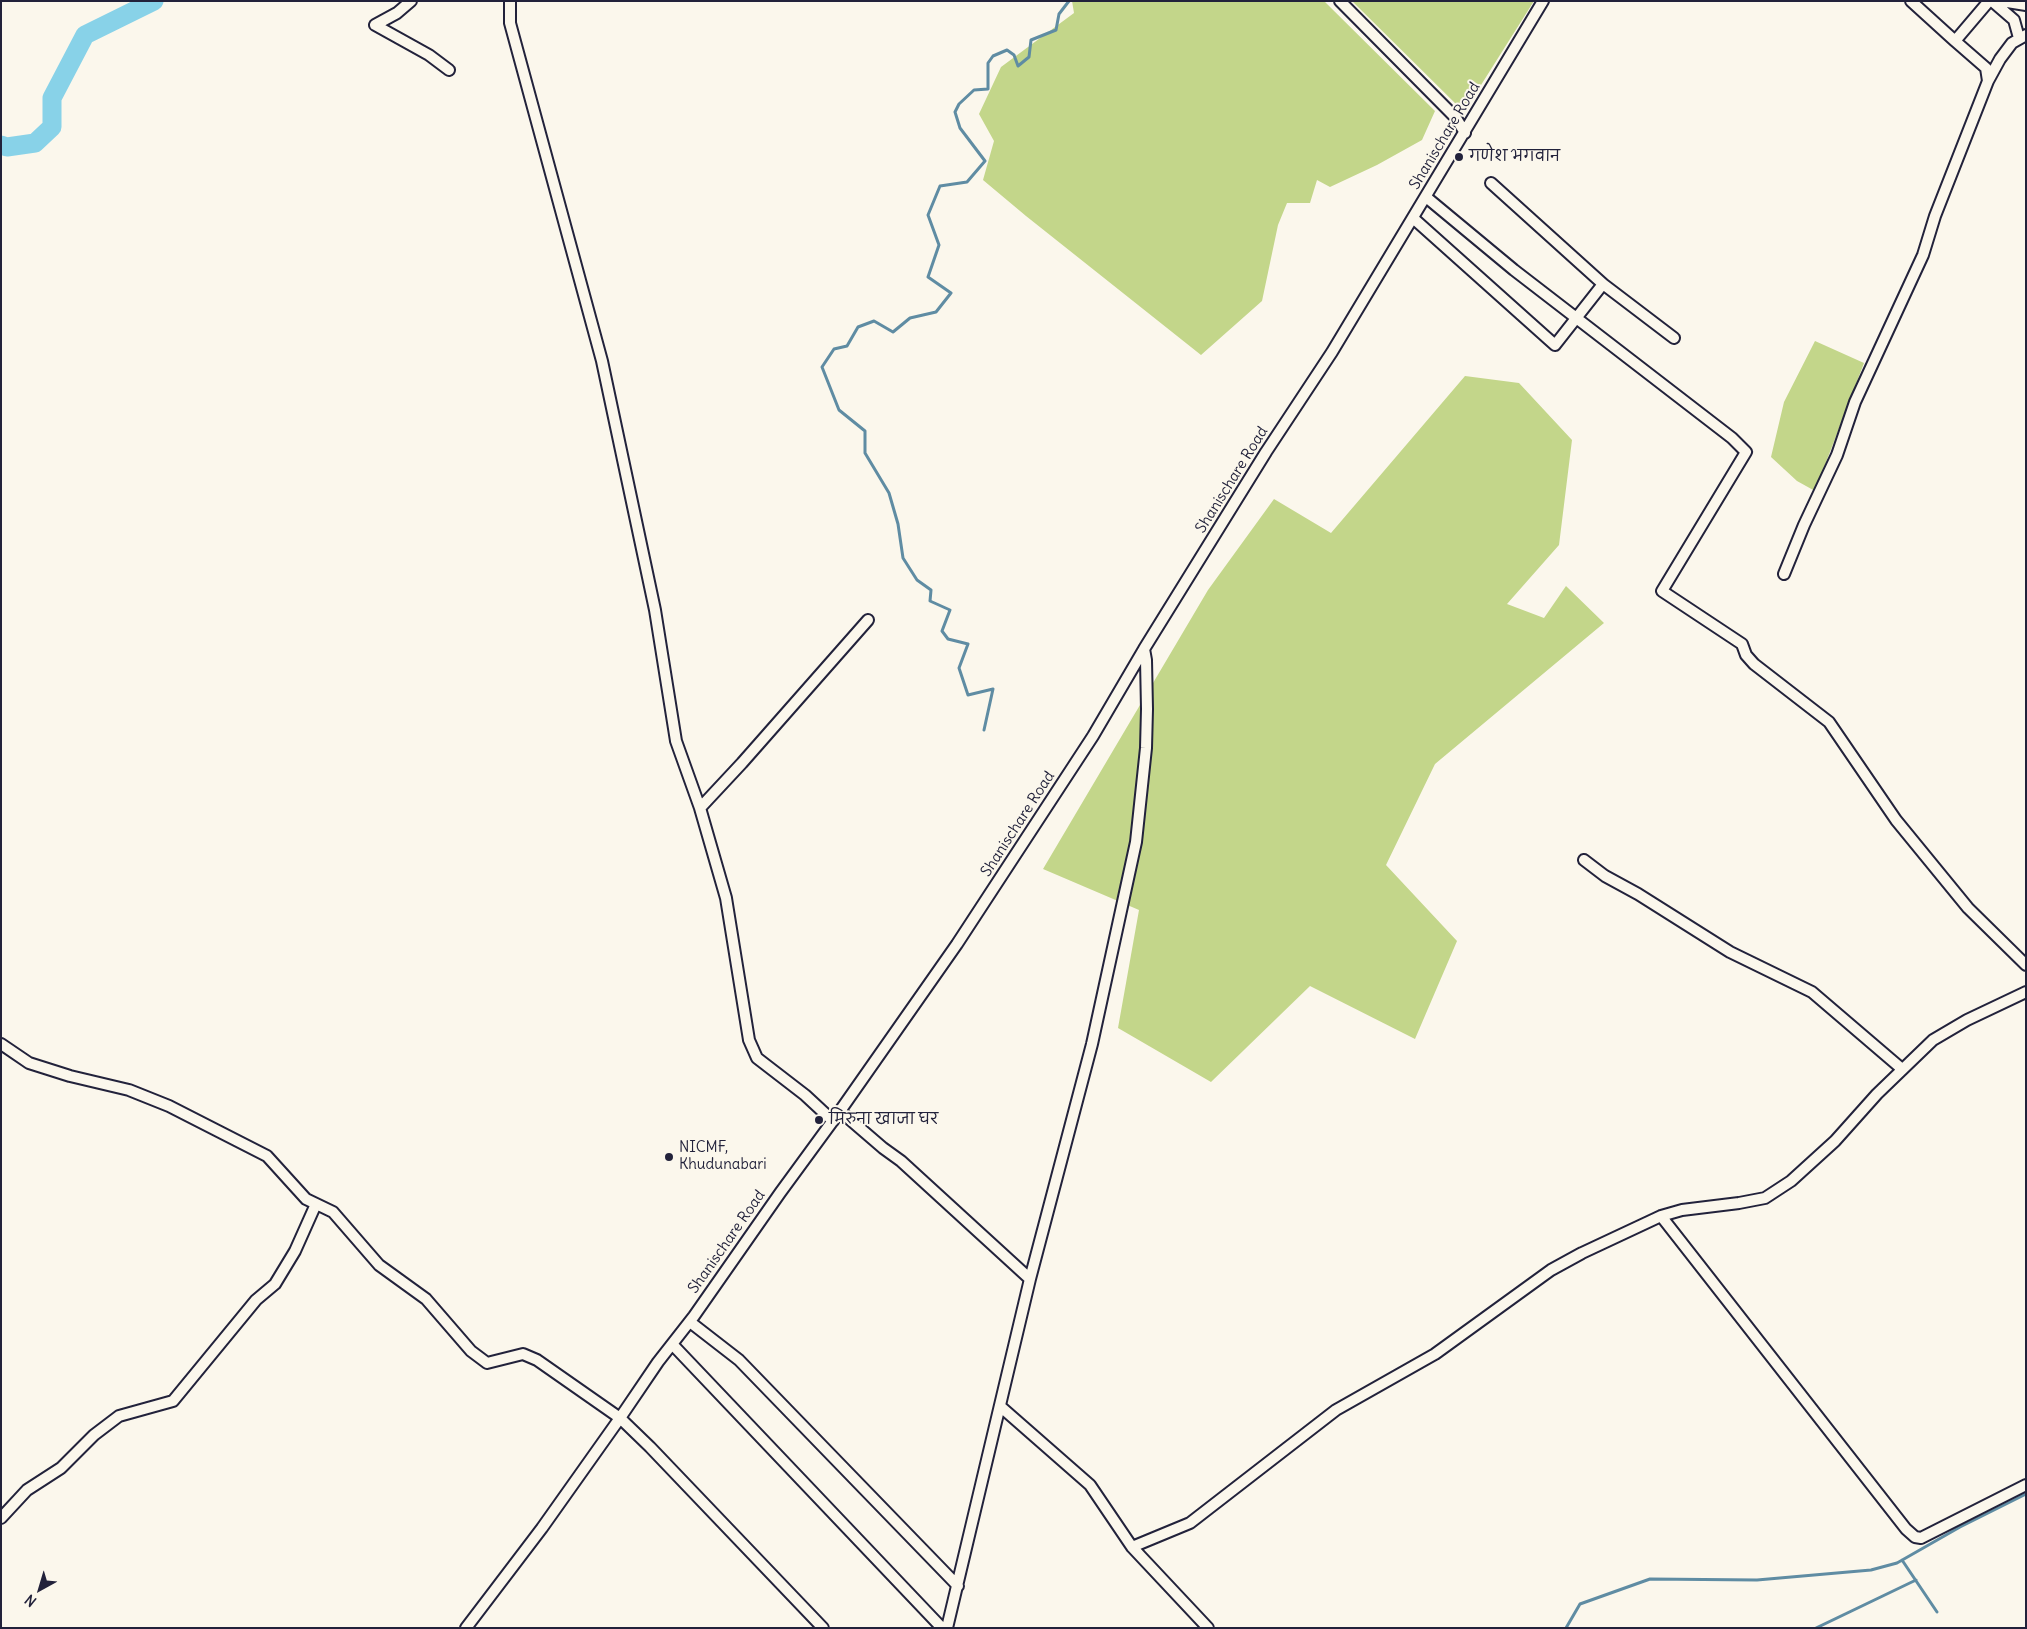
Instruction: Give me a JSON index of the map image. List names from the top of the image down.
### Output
{
  "streets": {
    "street": ["Shanischare Road"]
  },
  "places": ["गणेश भगवान", "मिरुना खाजा घर", "NICMF, Khudunabari"],
  "north": "bottom left"
}
